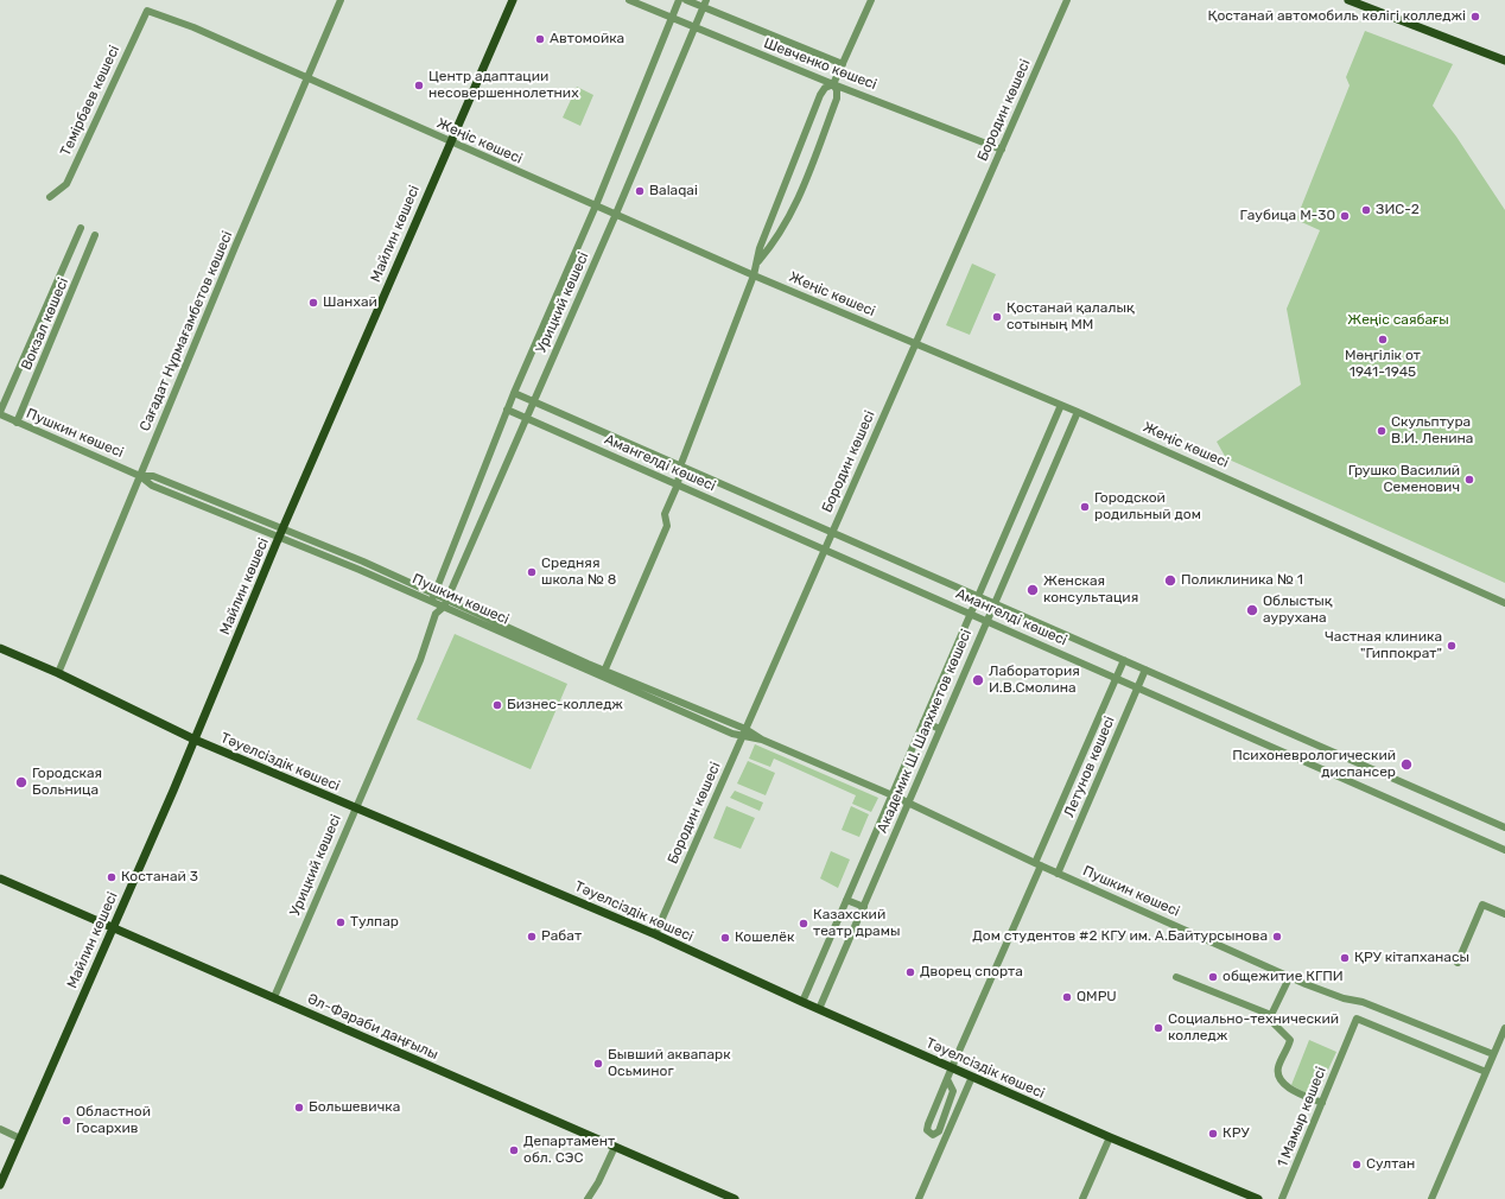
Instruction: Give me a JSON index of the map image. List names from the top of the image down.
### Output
{
  "streets": {
    "main road": ["Майлин көшесі", "Тәуелсіздік көшесі", "Әл-Фараби даңғылы"],
    "street": [
      "Шевченко көшесі",
      "Темірбаев көшесі",
      "Бородин көшесі",
      "Жеңіс көшесі",
      "Урицкий көшесі",
      "Вокзал көшесі",
      "Сағадат Нұрмағамбетов көшесі",
      "Пушкин көшесі",
      "Амангелді көшесі",
      "Академик Ш. Шаяхметов көшесі",
      "Летунов көшесі",
      "1 Мамыр көшесі"
    ]
  },
  "crossings": [
    ["Шевченко көшесі", "Бородин көшесі"],
    ["Шевченко көшесі", "Урицкий көшесі"],
    ["Темірбаев көшесі", "Жеңіс көшесі"],
    ["Бородин көшесі", "Жеңіс көшесі"],
    ["Бородин көшесі", "Пушкин көшесі"],
    ["Бородин көшесі", "Амангелді көшесі"],
    ["Бородин көшесі", "Тәуелсіздік көшесі"],
    ["Жеңіс көшесі", "Майлин көшесі"],
    ["Жеңіс көшесі", "Урицкий көшесі"],
    ["Жеңіс көшесі", "Сағадат Нұрмағамбетов көшесі"],
    ["Жеңіс көшесі", "Академик Ш. Шаяхметов көшесі"],
    ["Майлин көшесі", "Пушкин көшесі"],
    ["Майлин көшесі", "Тәуелсіздік көшесі"],
    ["Майлин көшесі", "Әл-Фараби даңғылы"],
    ["Урицкий көшесі", "Пушкин көшесі"],
    ["Урицкий көшесі", "Амангелді көшесі"],
    ["Урицкий көшесі", "Тәуелсіздік көшесі"],
    ["Урицкий көшесі", "Әл-Фараби даңғылы"],
    ["Вокзал көшесі", "Пушкин көшесі"],
    ["Сағадат Нұрмағамбетов көшесі", "Пушкин көшесі"],
    ["Сағадат Нұрмағамбетов көшесі", "Тәуелсіздік көшесі"],
    ["Пушкин көшесі", "Академик Ш. Шаяхметов көшесі"],
    ["Пушкин көшесі", "Летунов көшесі"],
    ["Амангелді көшесі", "Академик Ш. Шаяхметов көшесі"],
    ["Амангелді көшесі", "Летунов көшесі"],
    ["Академик Ш. Шаяхметов көшесі", "Тәуелсіздік көшесі"],
    ["Тәуелсіздік көшесі", "Летунов көшесі"]
  ],
  "parks": ["Жеңіс саябағы"],
  "places": [
    "Қостанай автомобиль көлігі колледжі",
    "Автомойка",
    "Центр адаптации несовершеннолетних",
    "Balaqai",
    "ЗИС-2",
    "Гаубица М-30",
    "Шанхай",
    "Қостанай қалалық сотының ММ",
    "Мәңгілік от 1941-1945",
    "Скульптура В.И. Ленина",
    "Грушко Василий Семенович",
    "Городской родильный дом",
    "Средняя школа № 8",
    "Поликлиника № 1",
    "Женская консультация",
    "Облыстық аурухана",
    "Частная клиника \"Гиппократ\"",
    "Лаборатория И.В.Смолина",
    "Бизнес-колледж",
    "Психоневрологический диспансер",
    "Городская Больница",
    "Костанай 3",
    "Тулпар",
    "Казахский театр драмы",
    "Рабат",
    "Дом студентов #2 КГУ им. А.Байтурсынова",
    "Кошелёк",
    "ҚРУ кітапханасы",
    "Дворец спорта",
    "общежитие КГПИ",
    "QMPU",
    "Социально-технический колледж",
    "Бывший аквапарк Осьминог",
    "Большевичка",
    "Областной Госархив",
    "КРУ",
    "Департамент обл. СЭС",
    "Султан"
  ]
}
